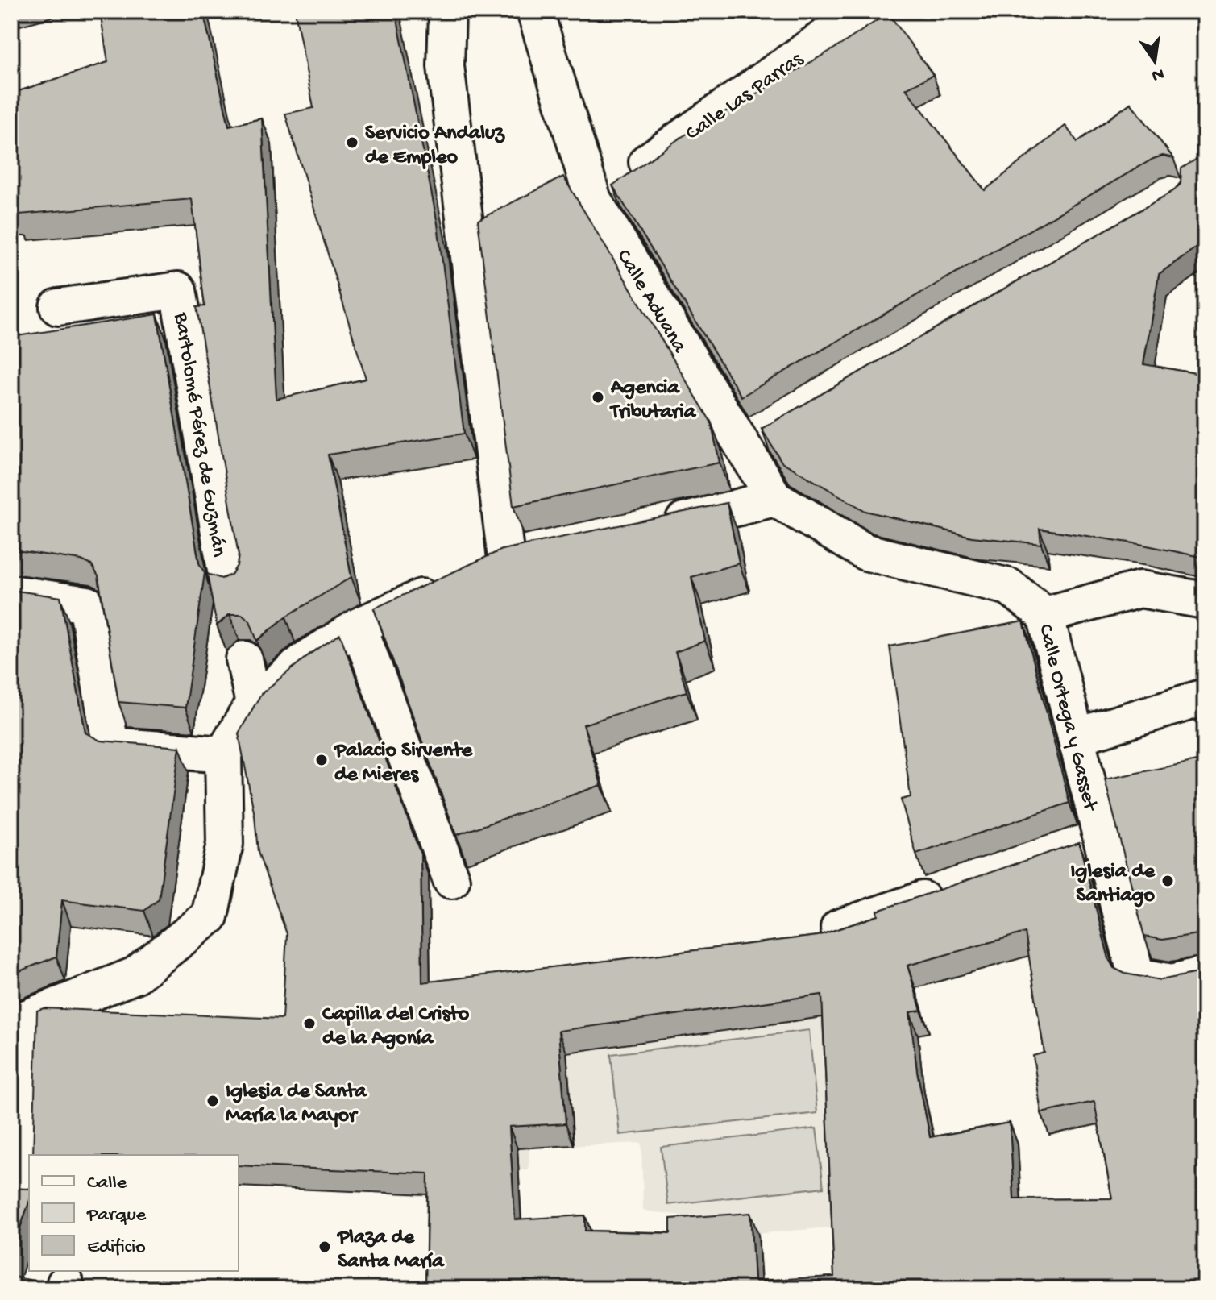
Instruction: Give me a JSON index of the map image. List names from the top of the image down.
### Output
{
  "streets": {
    "street": [
      "Calle Las Parras",
      "Calle Aduana",
      "Bartolomé Pérez de Guzmán",
      "Calle Ortega y Gasset"
    ]
  },
  "crossings": [
    ["Calle Las Parras", "Calle Aduana"],
    ["Calle Aduana", "Calle Ortega y Gasset"]
  ],
  "places": [
    "Servicio Andaluz de Empleo",
    "Agencia Tributaria",
    "Palacio Sirvente de Mieres",
    "Iglesia de Santiago",
    "Capilla del Cristo de la Agonía",
    "Iglesia de Santa María la Mayor",
    "Plaza de Santa María"
  ],
  "legend": ["Calle", "Parque", "Edificio"],
  "north": "bottom"
}
